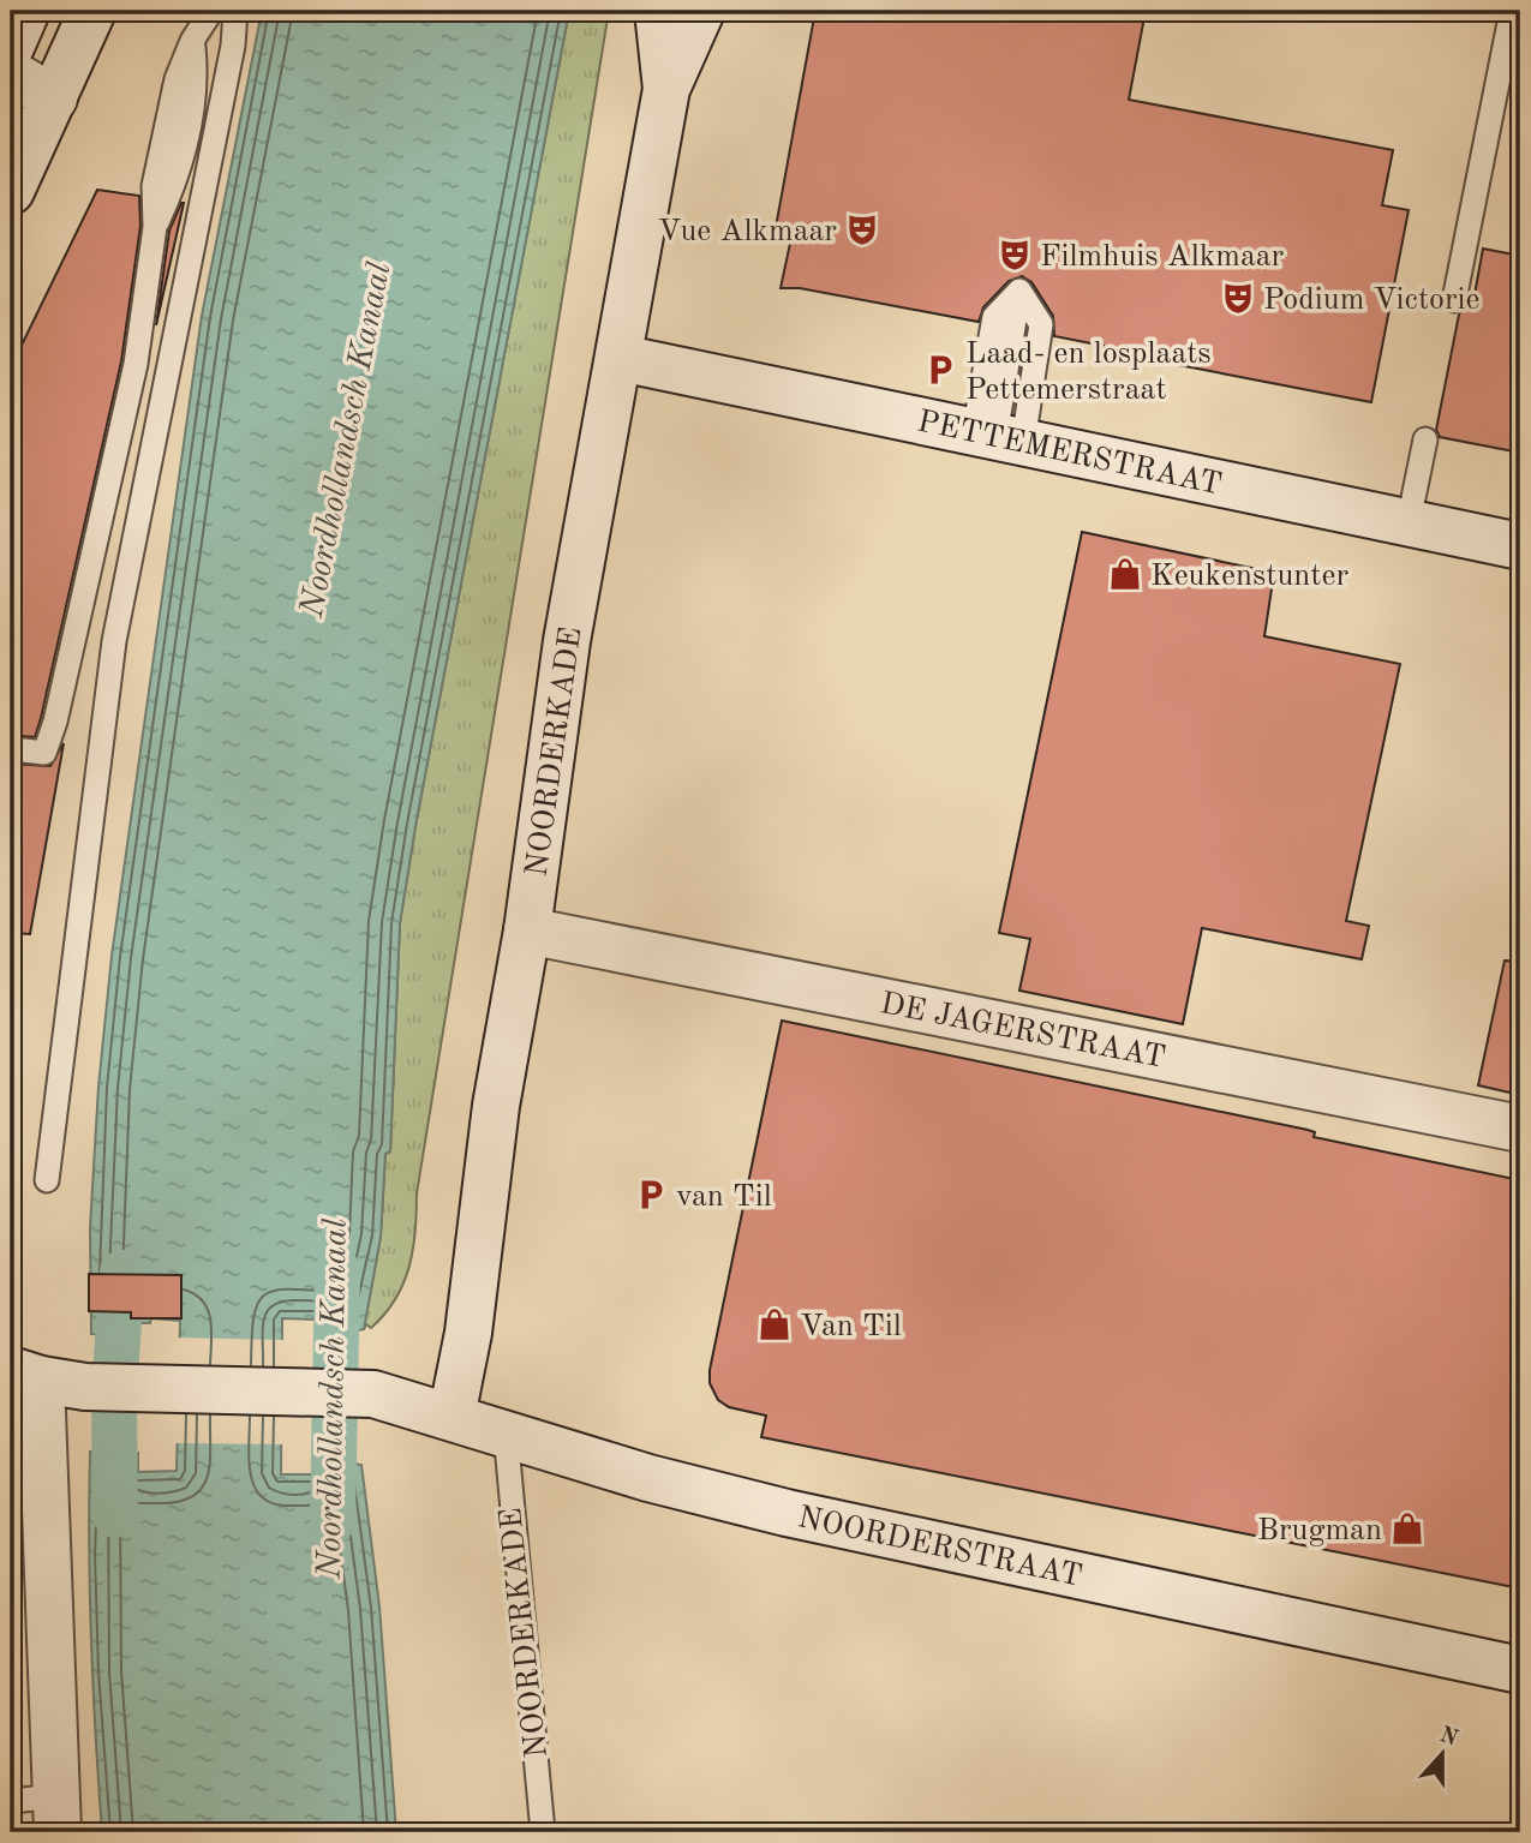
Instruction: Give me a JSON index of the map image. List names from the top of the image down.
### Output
{
  "streets": {
    "main road": [
      "PETTEMERSTRAAT",
      "NOORDERKADE",
      "DE JAGERSTRAAT",
      "NOORDERSTRAAT"
    ]
  },
  "crossings": [
    ["PETTEMERSTRAAT", "NOORDERKADE"],
    ["NOORDERKADE", "DE JAGERSTRAAT"],
    ["NOORDERKADE", "NOORDERSTRAAT"]
  ],
  "water": ["Noordhollandsch Kanaal"],
  "places": {
    "theatre": ["Vue Alkmaar", "Filmhuis Alkmaar", "Podium Victorie"],
    "parking": ["Laad- en losplaats Pettemerstraat", "van Til"],
    "shop": ["Keukenstunter", "Van Til", "Brugman"]
  },
  "north": "top"
}
